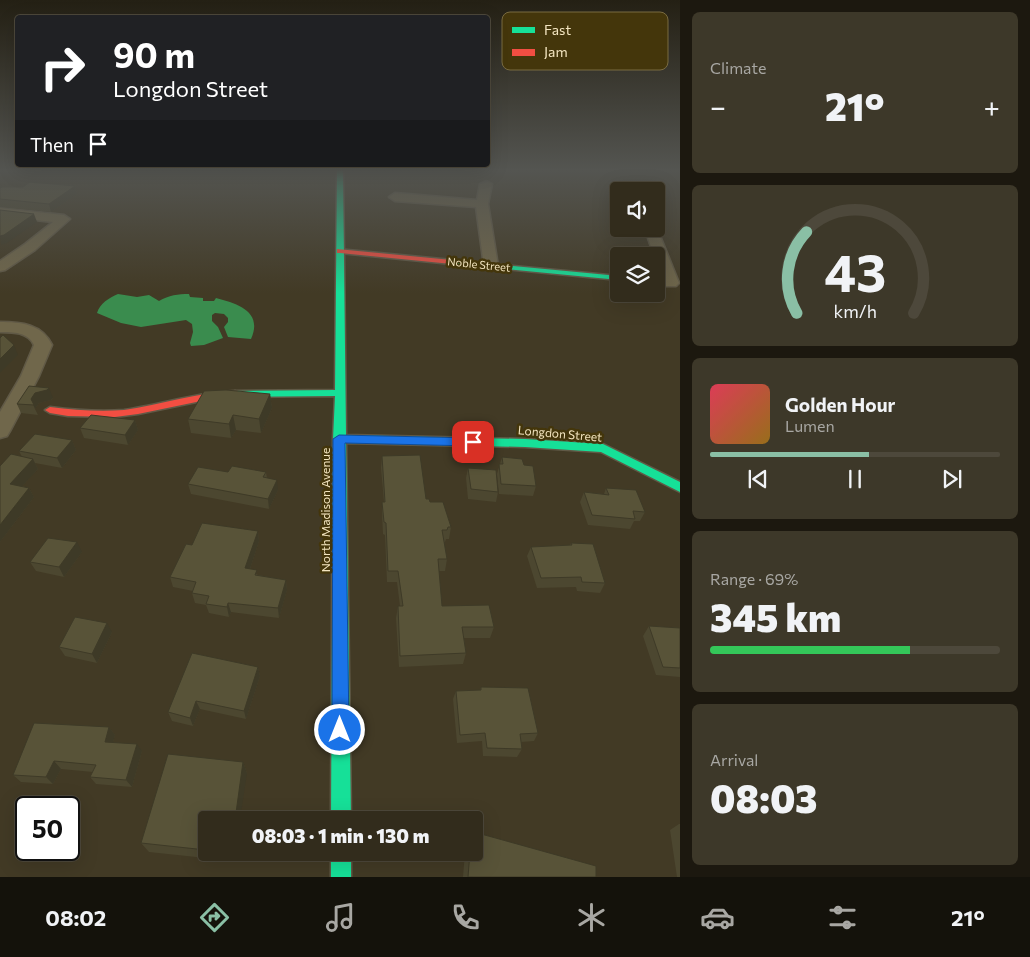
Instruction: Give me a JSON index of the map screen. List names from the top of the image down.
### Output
{
  "streets": {
    "main road": ["Noble Street", "Longdon Street", "North Madison Avenue"]
  },
  "crossings": [
    ["Noble Street", "North Madison Avenue"],
    ["Longdon Street", "North Madison Avenue"]
  ],
  "legend": ["Fast", "Jam"],
  "page": {
    "tile": [
      "Climate",
      ["Range · 69%", "345 km"],
      ["Arrival", "08:03"]
    ],
    "turn": ["90 m", "Longdon Street"],
    "heat": ["−", "21°", "+"],
    "then": "Then",
    "song": ["Golden Hour", "Lumen"],
    "limit": "50",
    "trip": "08:03 · 1 min · 130 m",
    "tabs": ["08:02", "21°"],
    "gauge": ["43", "km/h"]
  }
}
